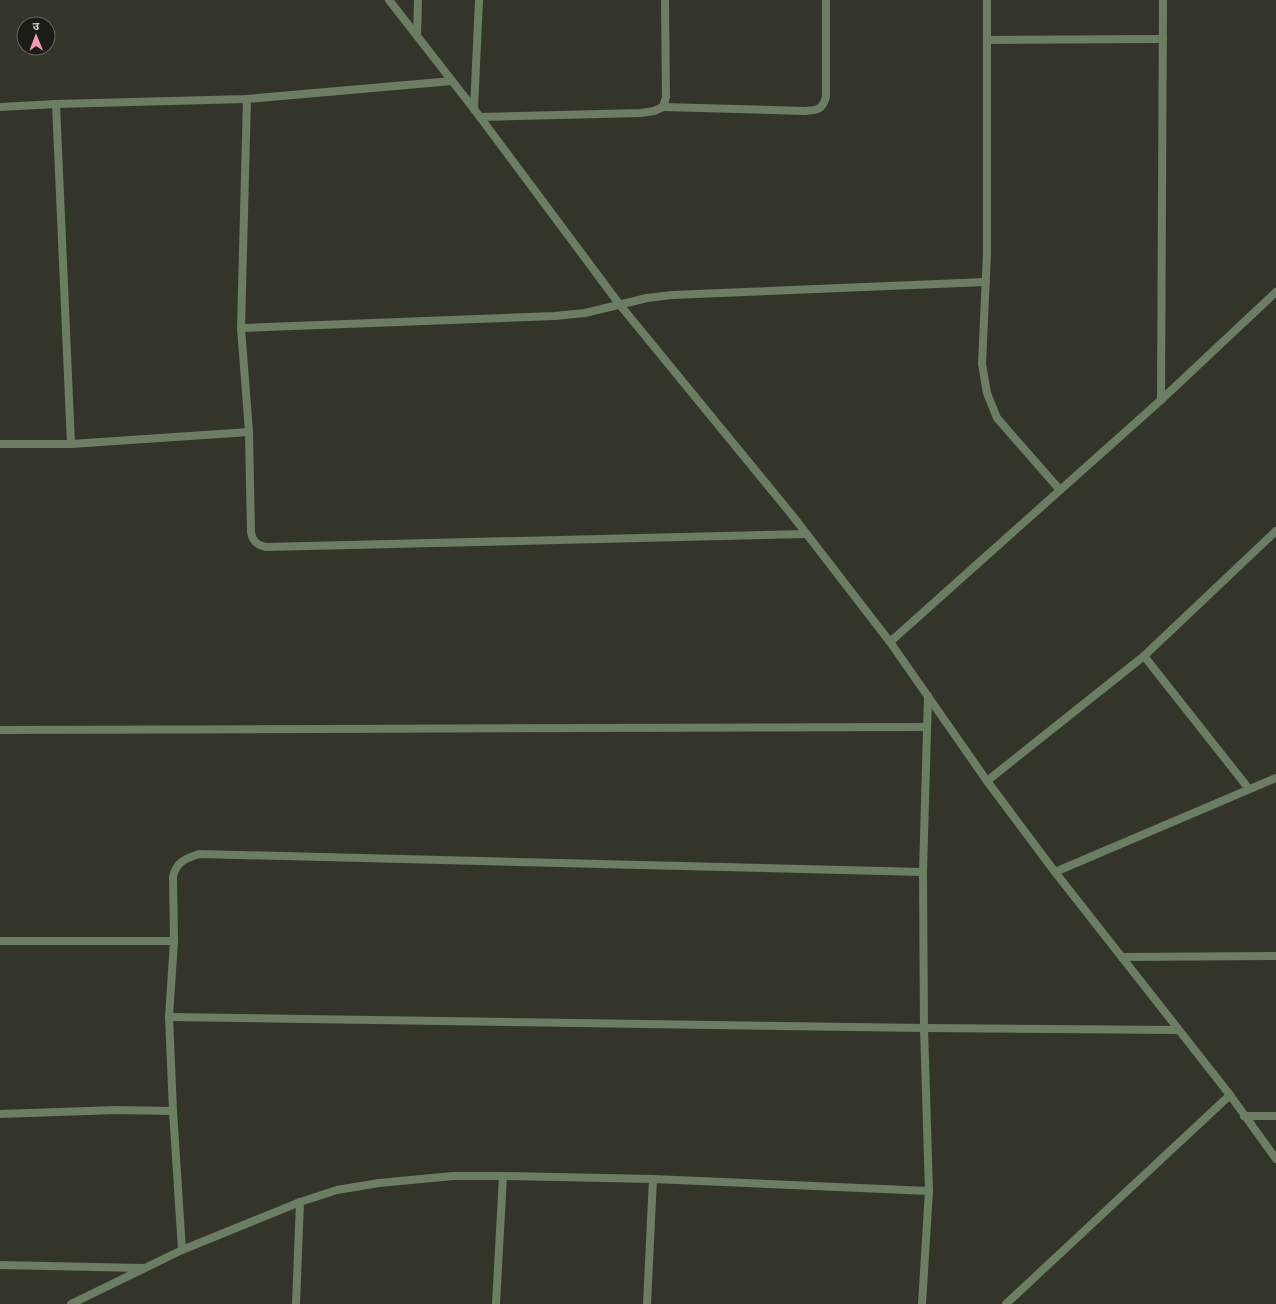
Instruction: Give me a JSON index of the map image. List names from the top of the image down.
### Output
{
  "north": "top"
}
